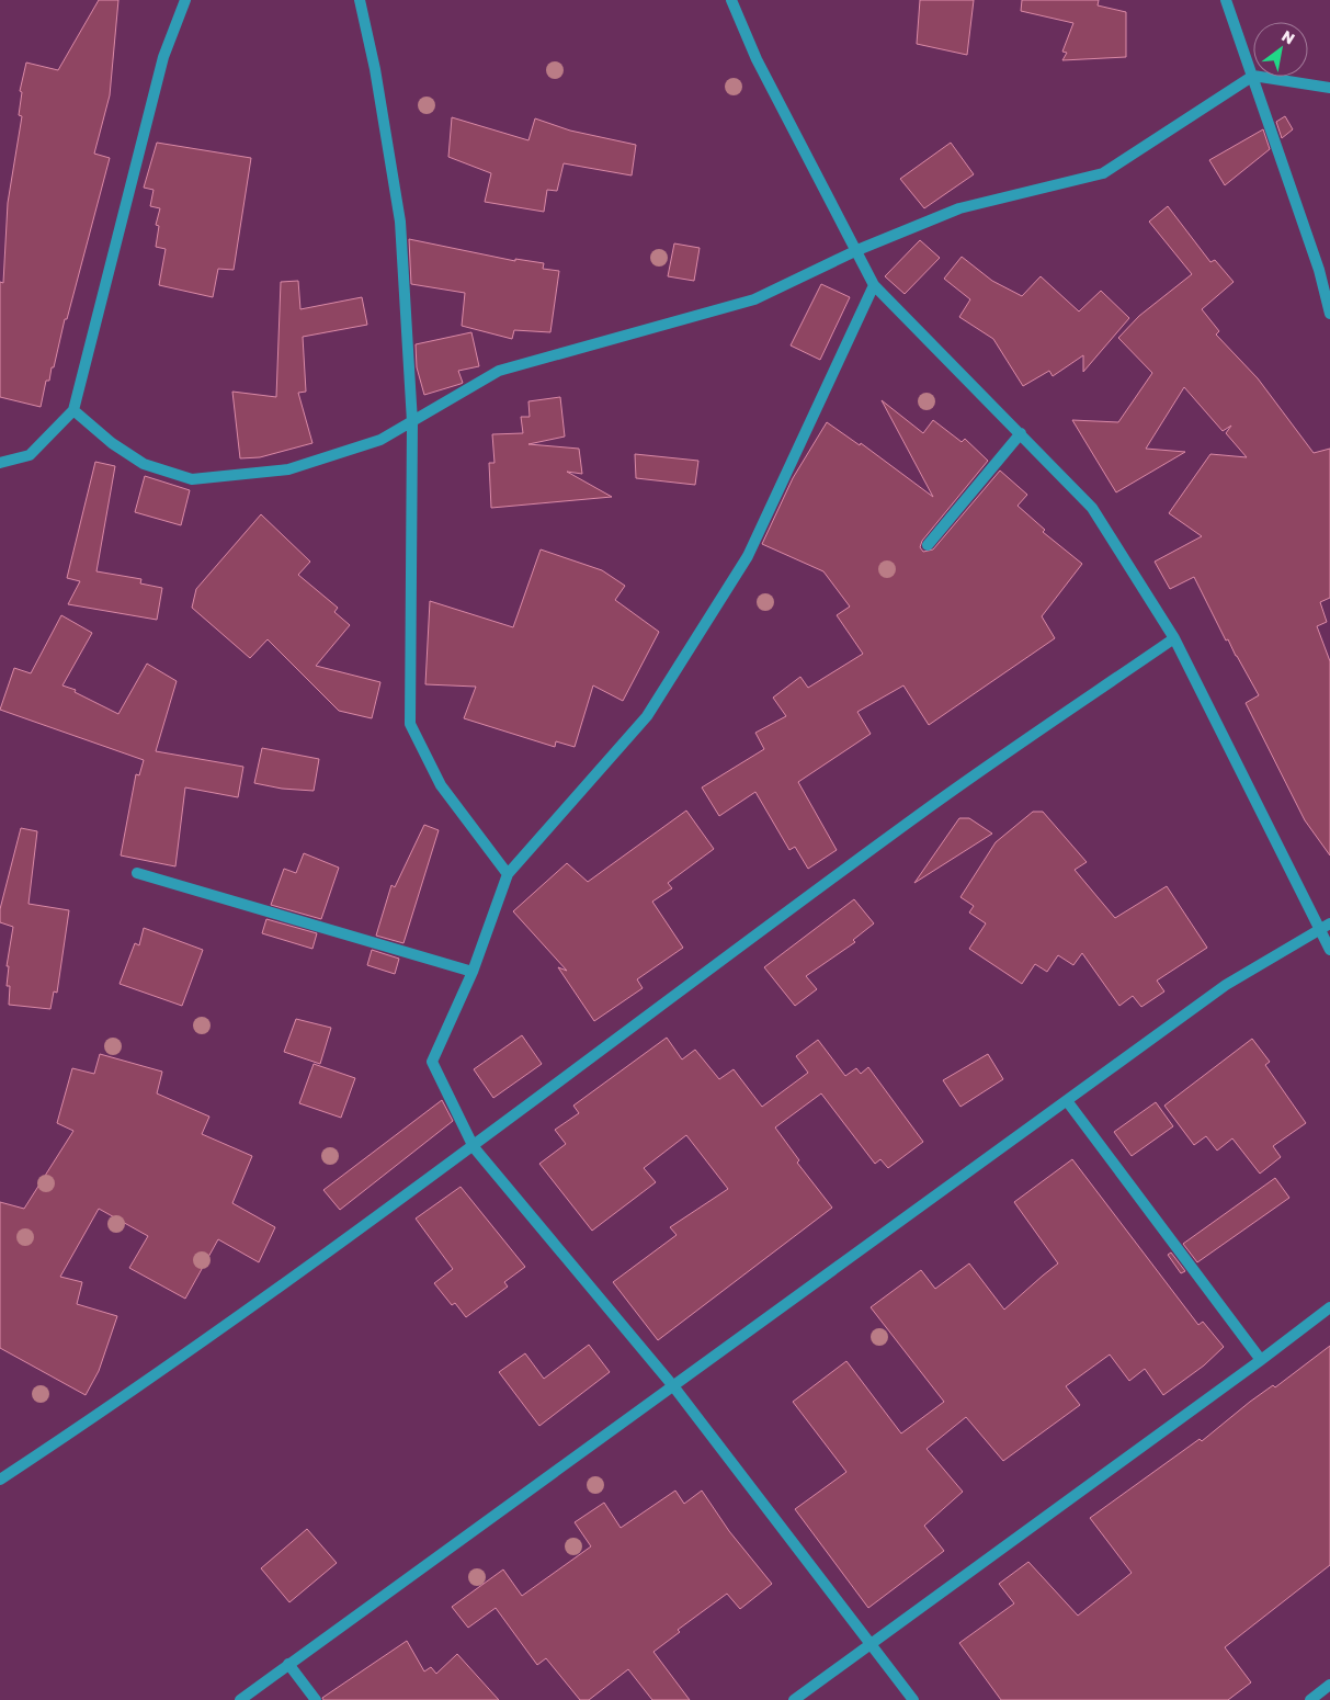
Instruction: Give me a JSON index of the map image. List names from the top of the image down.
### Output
{
  "north": "top right"
}
